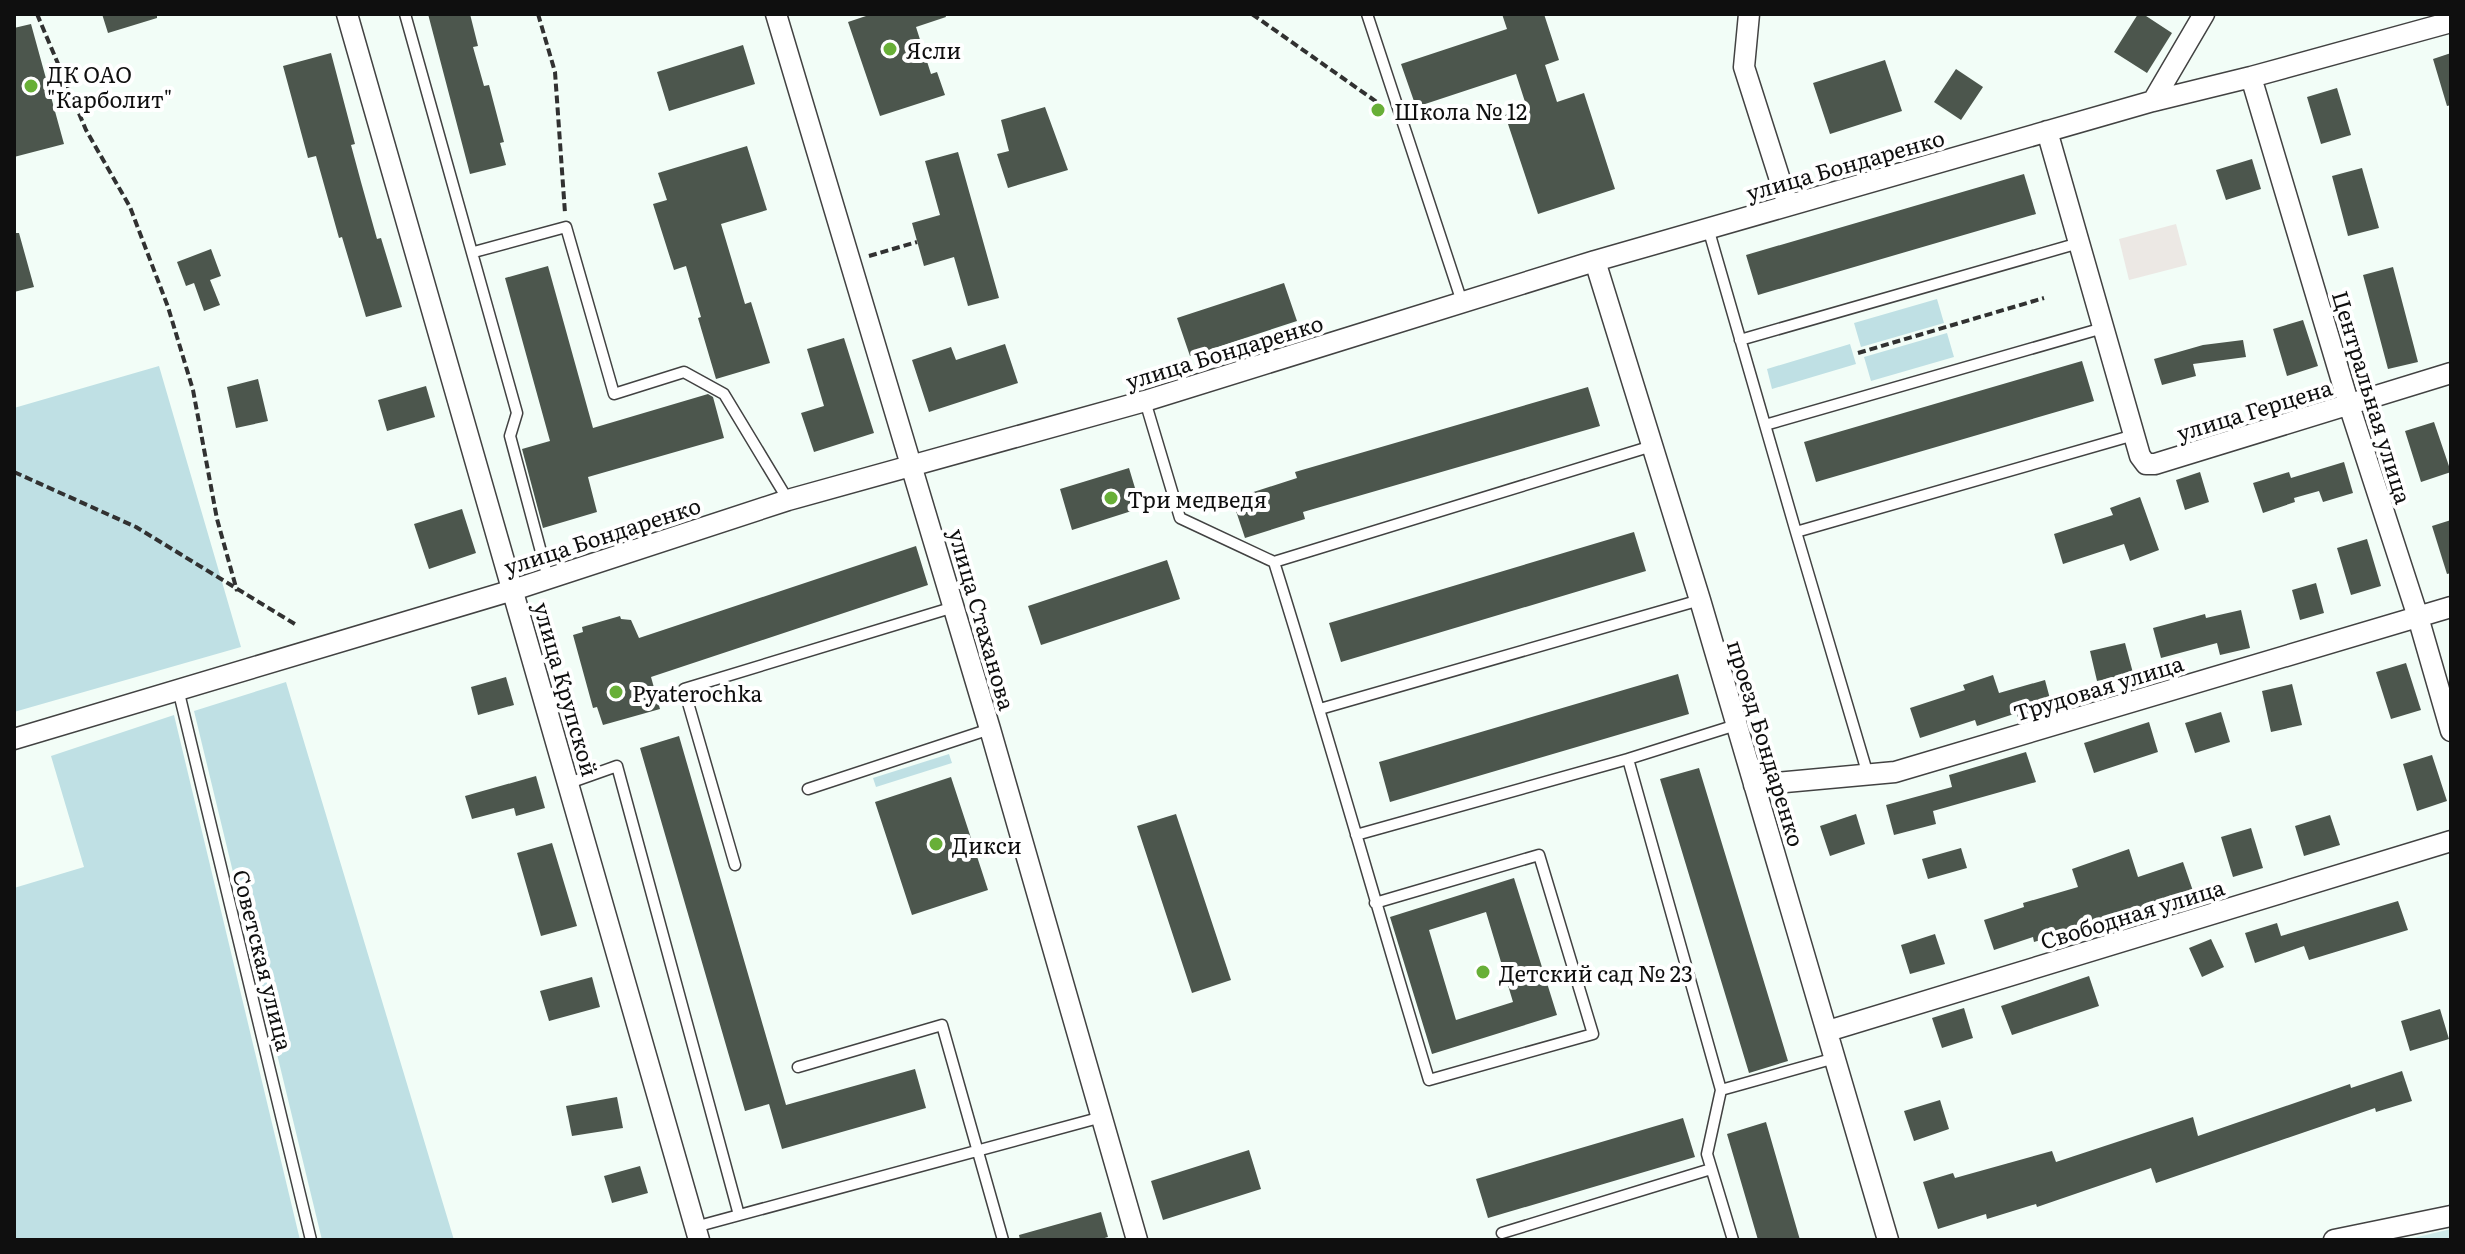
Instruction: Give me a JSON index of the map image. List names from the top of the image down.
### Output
{
  "streets": {
    "street": [
      "улица Бондаренко",
      "Центральная улица",
      "улица Герцена",
      "улица Стаханова",
      "Трудовая улица",
      "улица Крупской",
      "проезд Бондаренко",
      "Свободная улица"
    ],
    "lane": ["Советская улица"]
  },
  "crossings": [
    ["улица Бондаренко", "Центральная улица"],
    ["улица Бондаренко", "улица Герцена"],
    ["улица Бондаренко", "улица Стаханова"],
    ["улица Бондаренко", "улица Крупской"],
    ["улица Бондаренко", "проезд Бондаренко"],
    ["улица Бондаренко", "Советская улица"],
    ["Центральная улица", "улица Герцена"],
    ["Центральная улица", "Трудовая улица"],
    ["Трудовая улица", "проезд Бондаренко"],
    ["проезд Бондаренко", "Свободная улица"]
  ],
  "places": [
    "Ясли",
    "ДК ОАО \"Карболит\"",
    "Школа № 12",
    "Три медведя",
    "Pyaterochka",
    "Дикси",
    "Детский сад № 23"
  ]
}
